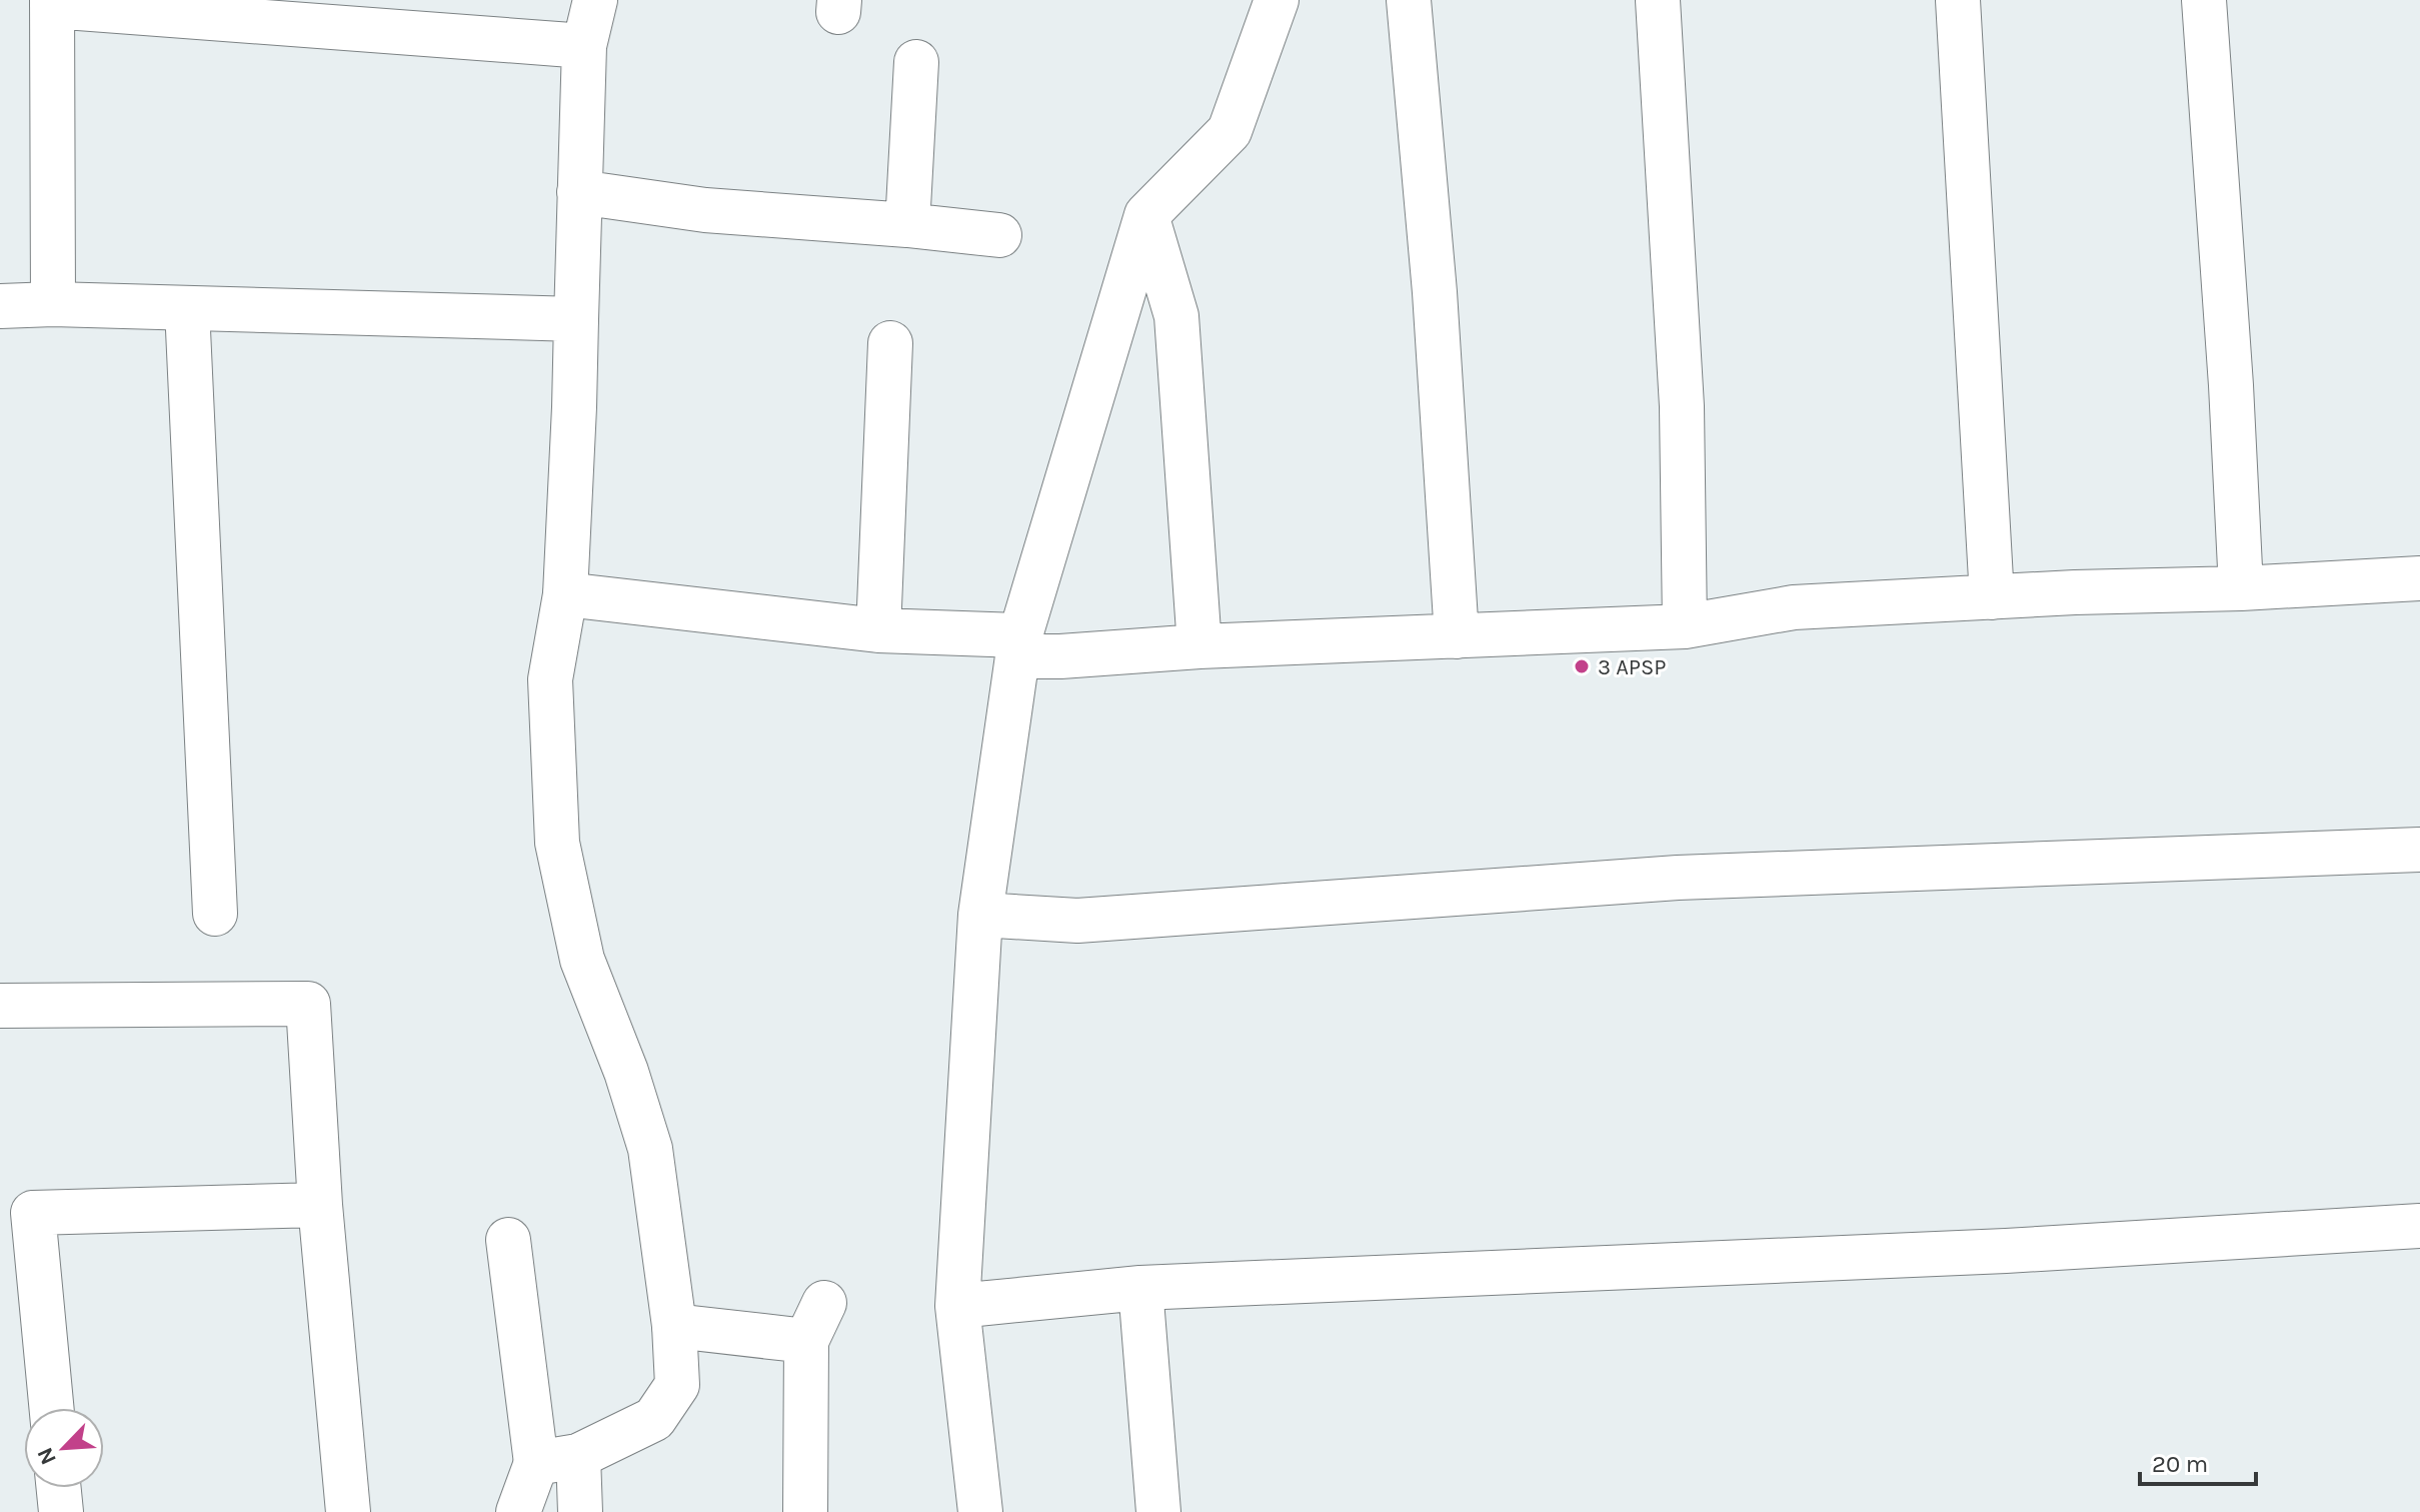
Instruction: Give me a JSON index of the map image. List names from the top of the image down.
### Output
{
  "places": ["3 APSP"],
  "scale_bar": "20 m",
  "north": "bottom left"
}
